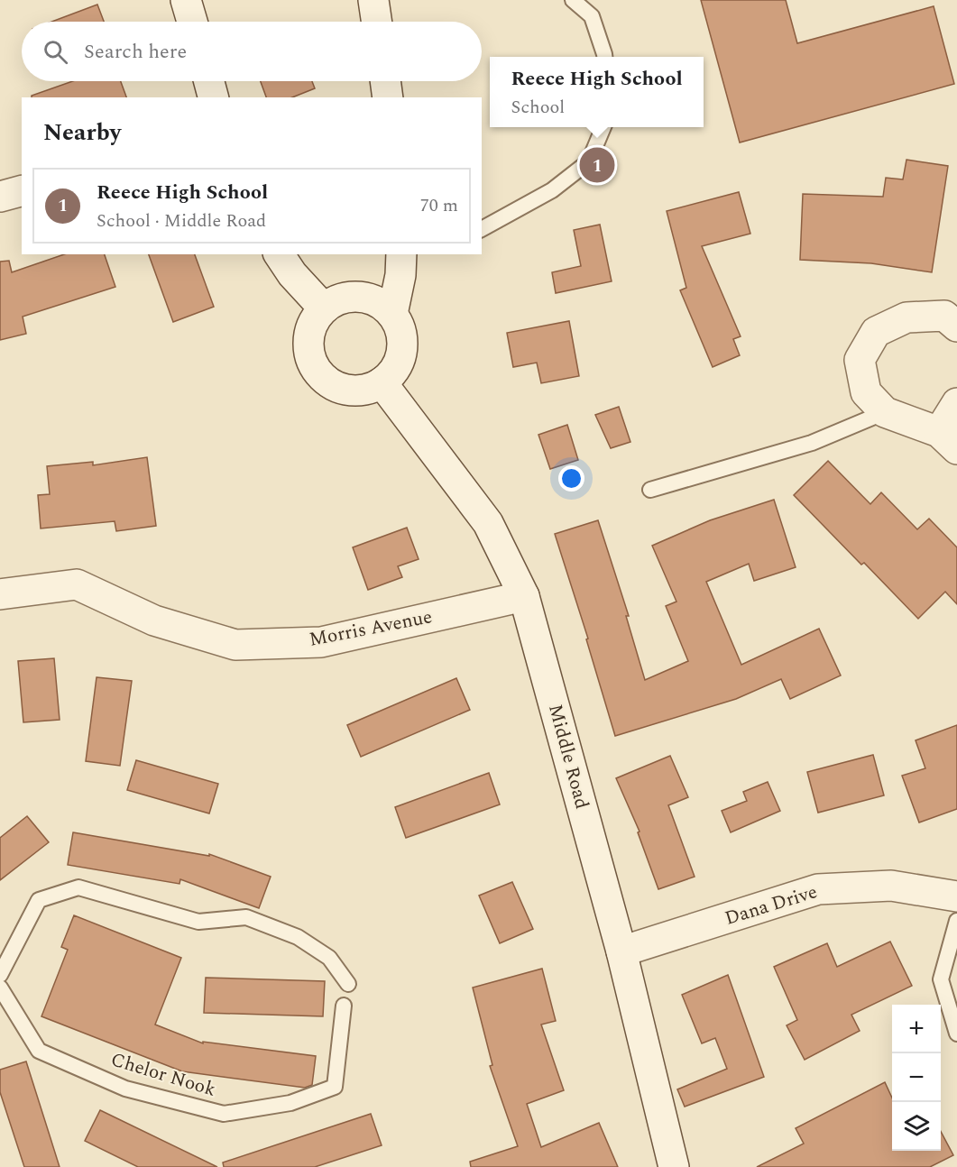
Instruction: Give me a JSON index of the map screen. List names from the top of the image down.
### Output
{
  "streets": {
    "street": ["Morris Avenue", "Middle Road", "Dana Drive"],
    "lane": ["Chelor Nook"]
  },
  "crossings": [
    ["Morris Avenue", "Middle Road"],
    ["Middle Road", "Dana Drive"]
  ],
  "page": {
    "search": "Search here",
    "popup": ["Reece High School", "School"],
    "heading": "Nearby",
    "pins": "1",
    "list": [
      {
        "mark": "1",
        "name": "Reece High School",
        "note": "School · Middle Road",
        "value": "70 m"
      }
    ],
    "map_buttons": ["+", "−"]
  }
}
